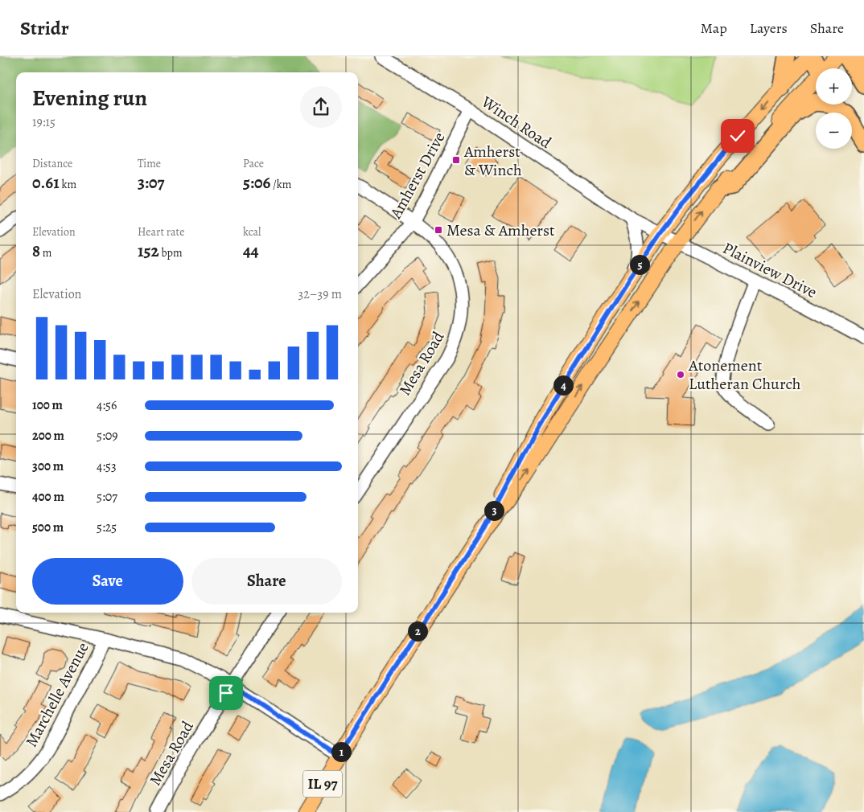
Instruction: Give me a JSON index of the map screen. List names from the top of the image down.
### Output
{
  "streets": {
    "main road": ["IL 97"],
    "street": [
      "Winch Road",
      "Amherst Drive",
      "Plainview Drive",
      "Mesa Road",
      "Marchelle Avenue"
    ]
  },
  "crossings": [
    ["Winch Road", "Amherst Drive"],
    ["Winch Road", "Plainview Drive"],
    ["Winch Road", "IL 97"],
    ["Amherst Drive", "Mesa Road"],
    ["Plainview Drive", "IL 97"]
  ],
  "places": {
    "transit": ["Amherst & Winch", "Mesa & Amherst"],
    "other": ["Atonement Lutheran Church"]
  },
  "page": {
    "header": "Stridr",
    "nav": ["Map", "Layers", "Share"],
    "map_buttons": ["+", "−"],
    "heading": ["Evening run", "19:15"],
    "stats": [
      ["Distance", "0.61 km"],
      ["Time", "3:07"],
      ["Pace", "5:06 /km"],
      ["Elevation", "8 m"],
      ["Heart rate", "152 bpm"],
      ["kcal", "44"]
    ],
    "pins": [
      "5",
      "4",
      "3",
      "2",
      "1"
    ],
    "chart": ["Elevation", "32–39 m"],
    "list": [
      {
        "name": "100 m",
        "note": "4:56"
      },
      {
        "name": "200 m",
        "note": "5:09"
      },
      {
        "name": "300 m",
        "note": "4:53"
      },
      {
        "name": "400 m",
        "note": "5:07"
      },
      {
        "name": "500 m",
        "note": "5:25"
      }
    ],
    "buttons": ["Save", "Share"]
  }
}
